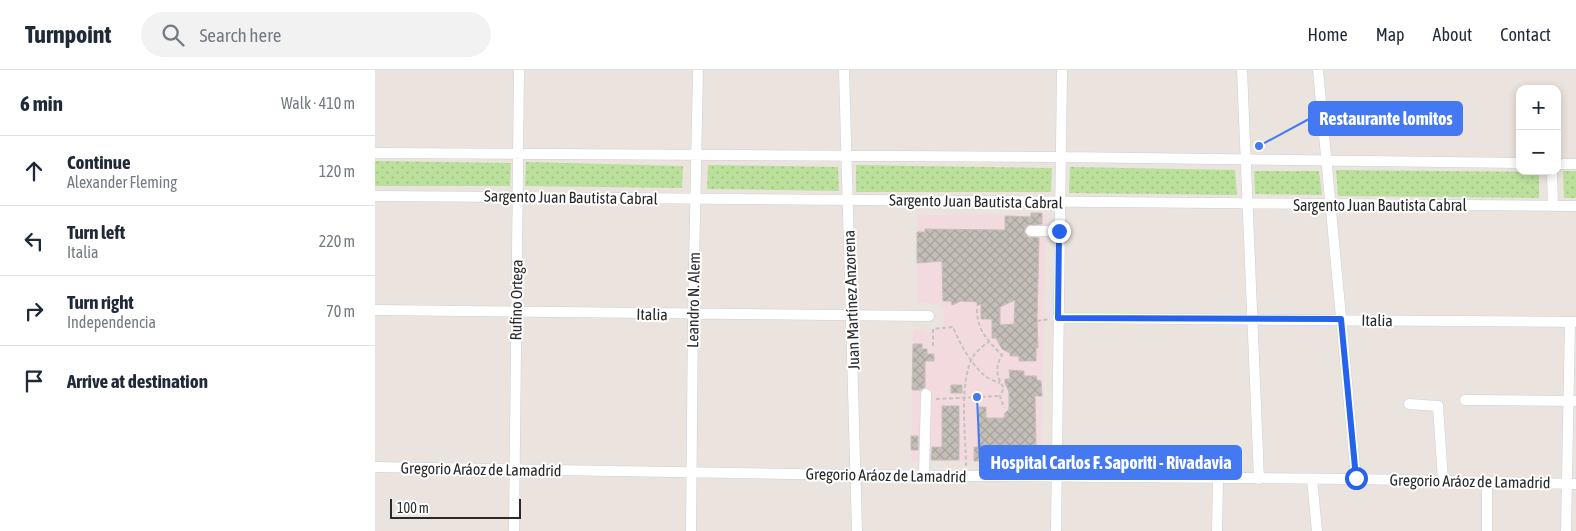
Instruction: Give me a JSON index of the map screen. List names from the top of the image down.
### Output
{
  "streets": {
    "street": [
      "Sargento Juan Bautista Cabral",
      "Rufino Ortega",
      "Leandro N. Alem",
      "Juan Martínez Anzorena",
      "Italia",
      "Gregorio Aráoz de Lamadrid"
    ]
  },
  "crossings": [
    ["Sargento Juan Bautista Cabral", "Rufino Ortega"],
    ["Sargento Juan Bautista Cabral", "Leandro N. Alem"],
    ["Sargento Juan Bautista Cabral", "Juan Martínez Anzorena"],
    ["Rufino Ortega", "Italia"],
    ["Rufino Ortega", "Gregorio Aráoz de Lamadrid"],
    ["Leandro N. Alem", "Italia"],
    ["Leandro N. Alem", "Gregorio Aráoz de Lamadrid"],
    ["Juan Martínez Anzorena", "Italia"],
    ["Juan Martínez Anzorena", "Gregorio Aráoz de Lamadrid"]
  ],
  "places": ["Restaurante lomitos", "Hospital Carlos F. Saporiti - Rivadavia"],
  "scale_bar": "100 m",
  "page": {
    "header": "Turnpoint",
    "search": "Search here",
    "nav": [
      "Home",
      "Map",
      "About",
      "Contact"
    ],
    "heading": ["6 min", "Walk · 410 m"],
    "map_buttons": ["+", "−"],
    "list": [
      ["Continue", "Alexander Fleming", "120 m"],
      ["Turn left", "Italia", "220 m"],
      ["Turn right", "Independencia", "70 m"],
      "Arrive at destination"
    ],
    "scale": "100 m"
  }
}
